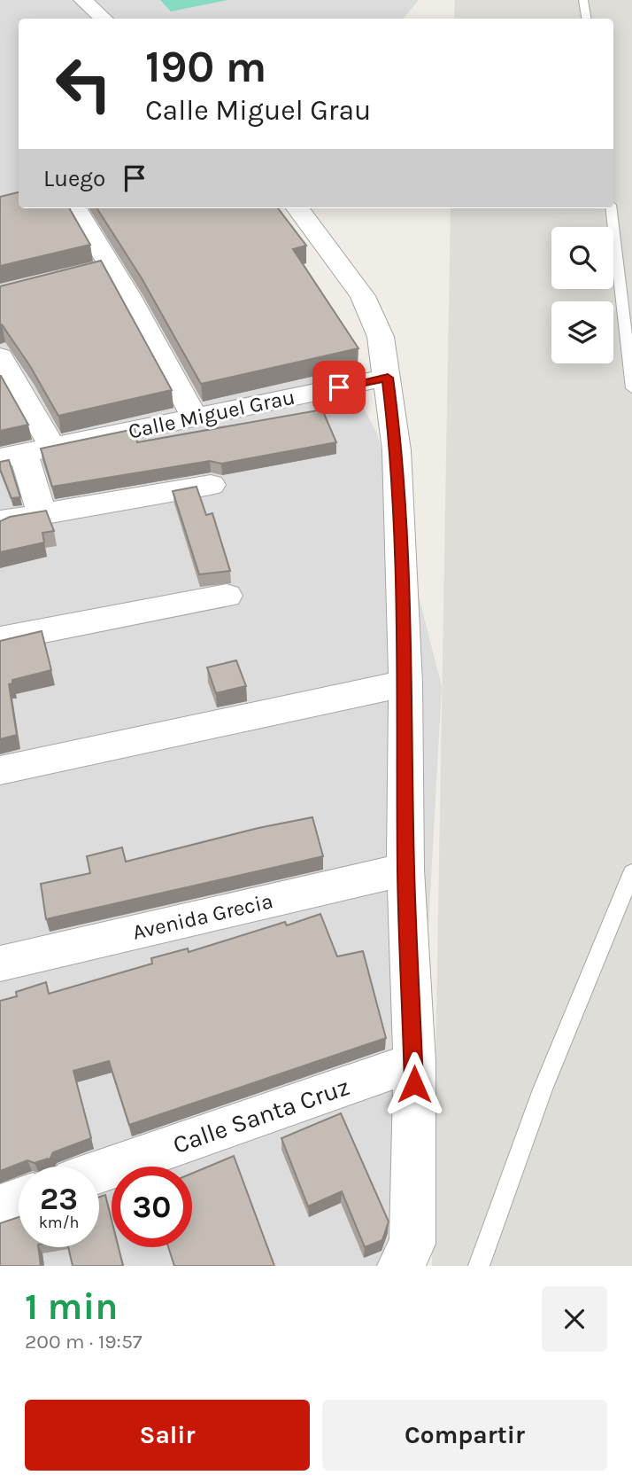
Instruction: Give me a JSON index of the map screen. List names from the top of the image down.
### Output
{
  "streets": {
    "street": ["Calle Miguel Grau", "Avenida Grecia", "Calle Santa Cruz"]
  },
  "page": {
    "turn": ["190 m", "Calle Miguel Grau"],
    "then": "Luego",
    "speed": "23 km/h",
    "limit": "30",
    "heading": ["1 min", "200 m · 19:57"],
    "buttons": ["Salir", "Compartir"]
  }
}
